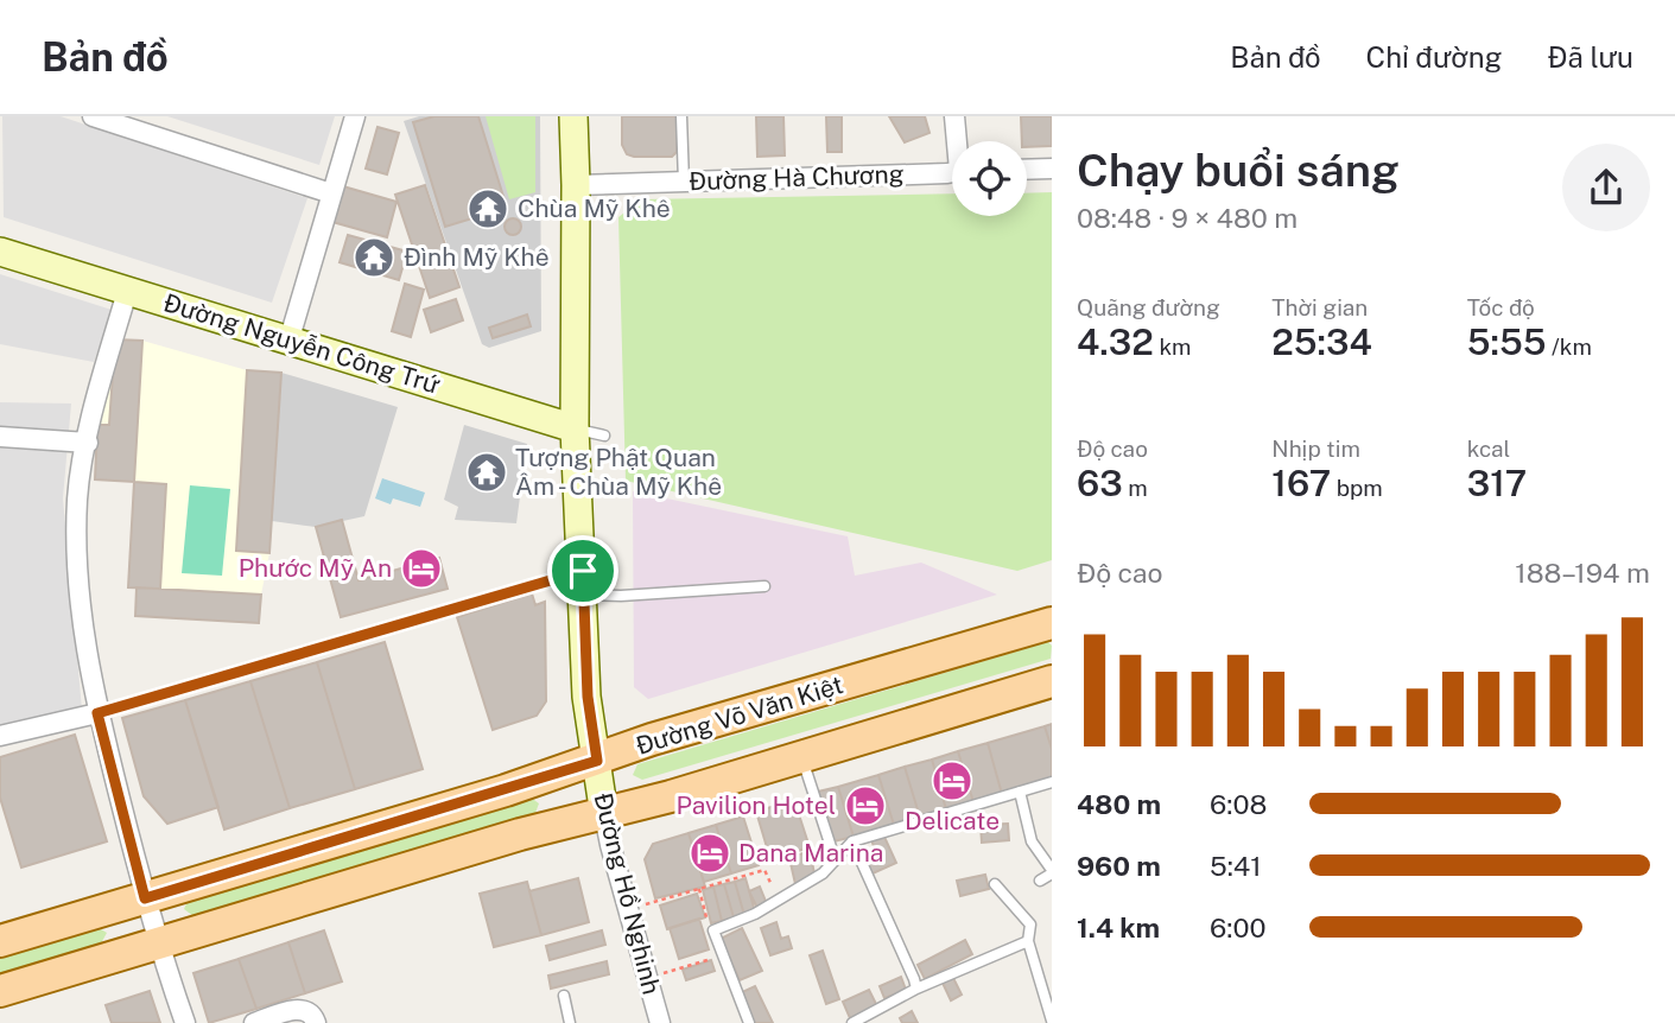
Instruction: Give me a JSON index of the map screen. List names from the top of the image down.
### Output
{
  "streets": {
    "main road": ["Đường Võ Văn Kiệt"],
    "street": ["Đường Hà Chương", "Đường Nguyễn Công Trứ", "Đường Hồ Nghinh"]
  },
  "crossings": [
    ["Đường Hà Chương", "Đường Hồ Nghinh"],
    ["Đường Nguyễn Công Trứ", "Đường Hồ Nghinh"],
    ["Đường Võ Văn Kiệt", "Đường Hồ Nghinh"]
  ],
  "places": {
    "temple": ["Chùa Mỹ Khê", "Đình Mỹ Khê", "Tượng Phật Quan Âm - Chùa Mỹ Khê"],
    "hotel": [
      "Phước Mỹ An",
      "Delicate",
      "Pavilion Hotel",
      "Dana Marina"
    ]
  },
  "page": {
    "header": "Bản đồ",
    "nav": ["Bản đồ", "Chỉ đường", "Đã lưu"],
    "heading": ["Chạy buổi sáng", "08:48 · 9 × 480 m"],
    "stats": [
      ["Quãng đường", "4.32 km"],
      ["Thời gian", "25:34"],
      ["Tốc độ", "5:55 /km"],
      ["Độ cao", "63 m"],
      ["Nhịp tim", "167 bpm"],
      ["kcal", "317"]
    ],
    "chart": ["Độ cao", "188–194 m"],
    "list": [
      {
        "name": "480 m",
        "note": "6:08"
      },
      {
        "name": "960 m",
        "note": "5:41"
      },
      {
        "name": "1.4 km",
        "note": "6:00"
      }
    ]
  }
}
